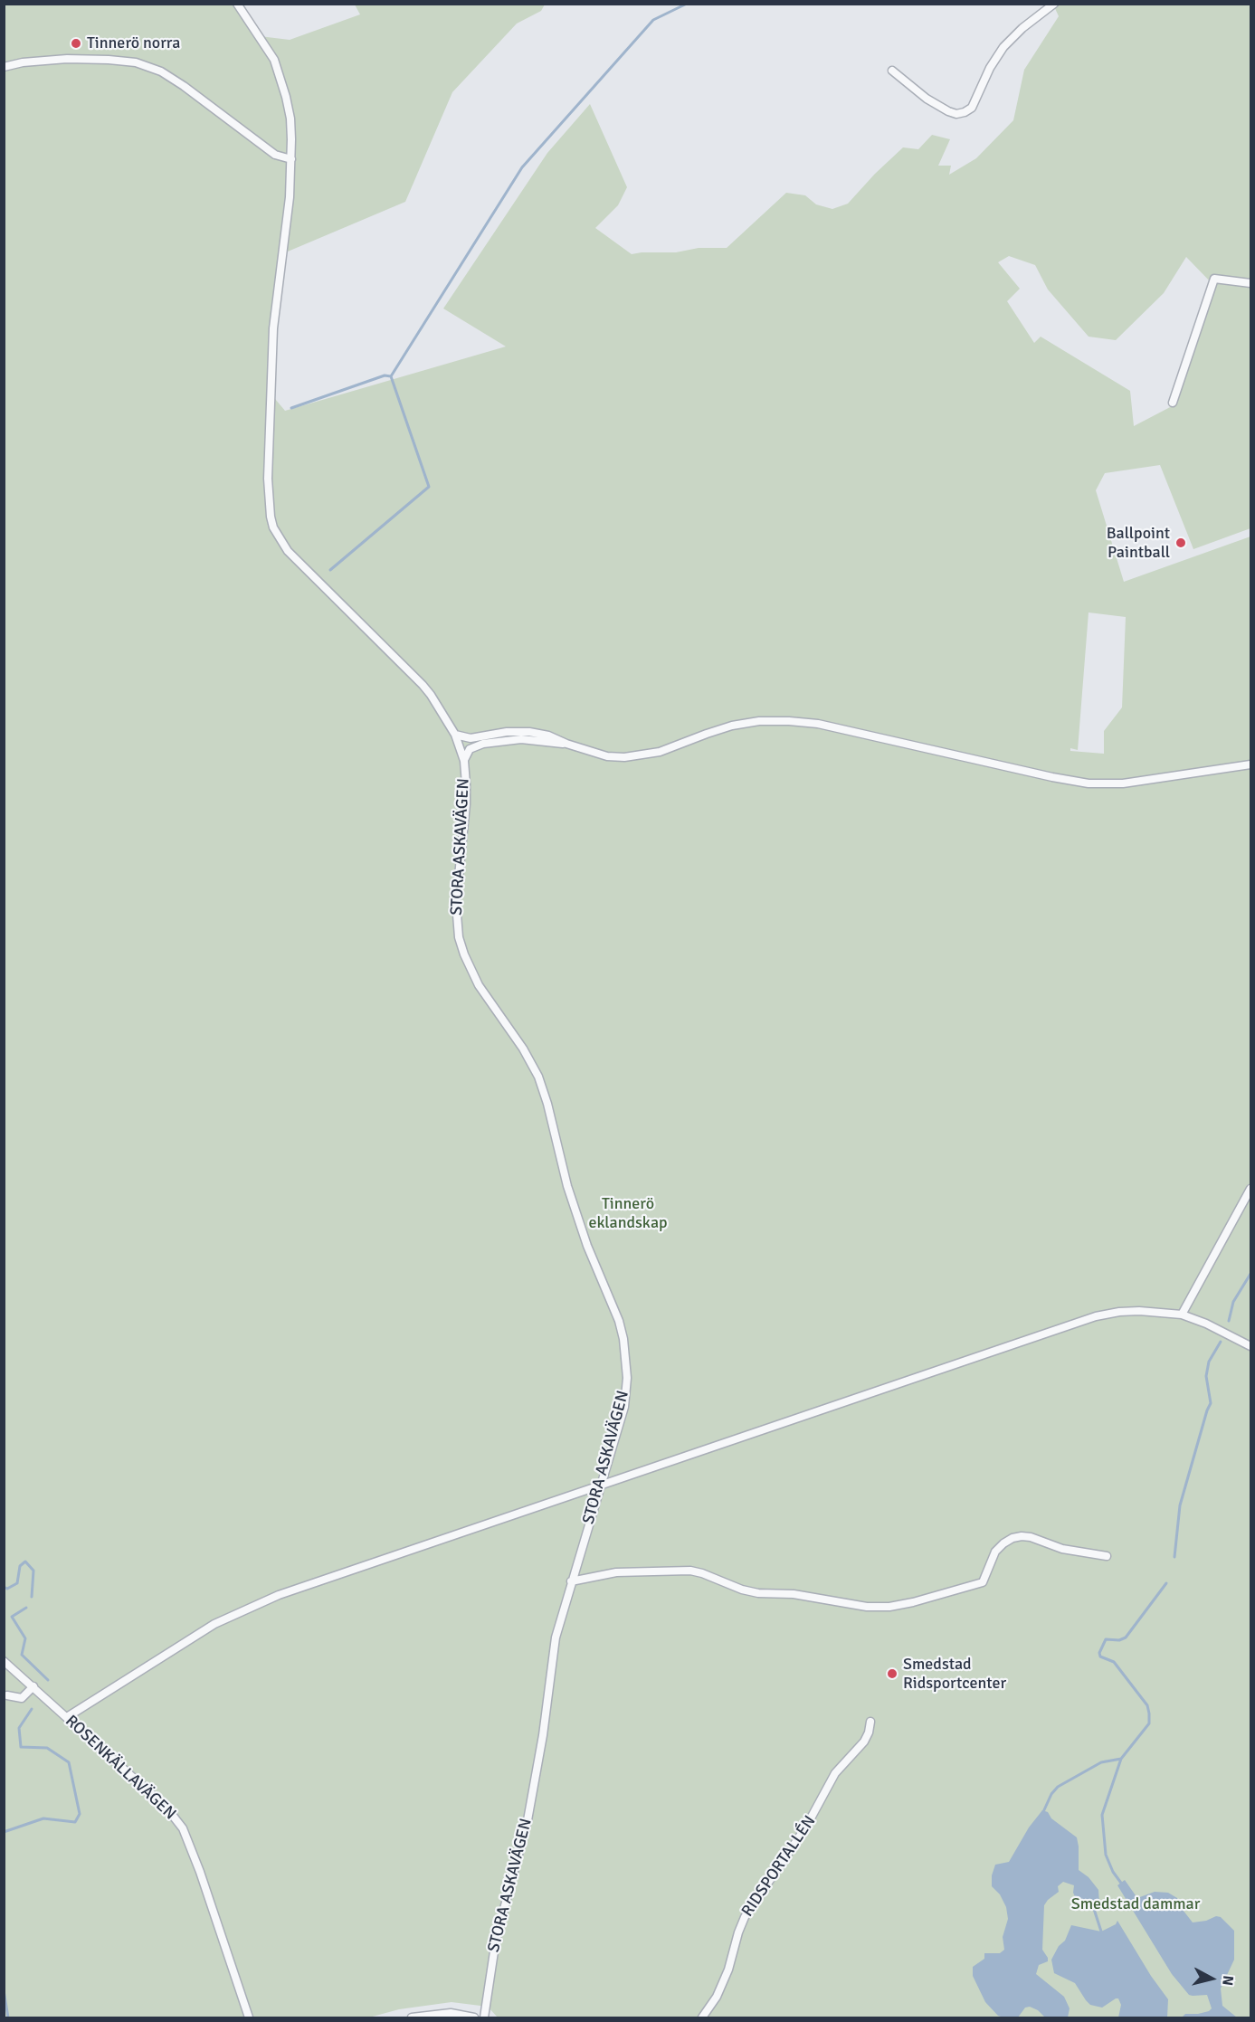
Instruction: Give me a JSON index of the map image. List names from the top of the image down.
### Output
{
  "streets": {
    "street": ["STORA ASKAVÄGEN", "ROSENKÄLLAVÄGEN", "RIDSPORTALLÉN"]
  },
  "parks": ["Tinnerö eklandskap", "Smedstad dammar"],
  "places": ["Tinnerö norra", "Ballpoint Paintball", "Smedstad Ridsportcenter"],
  "north": "right"
}
